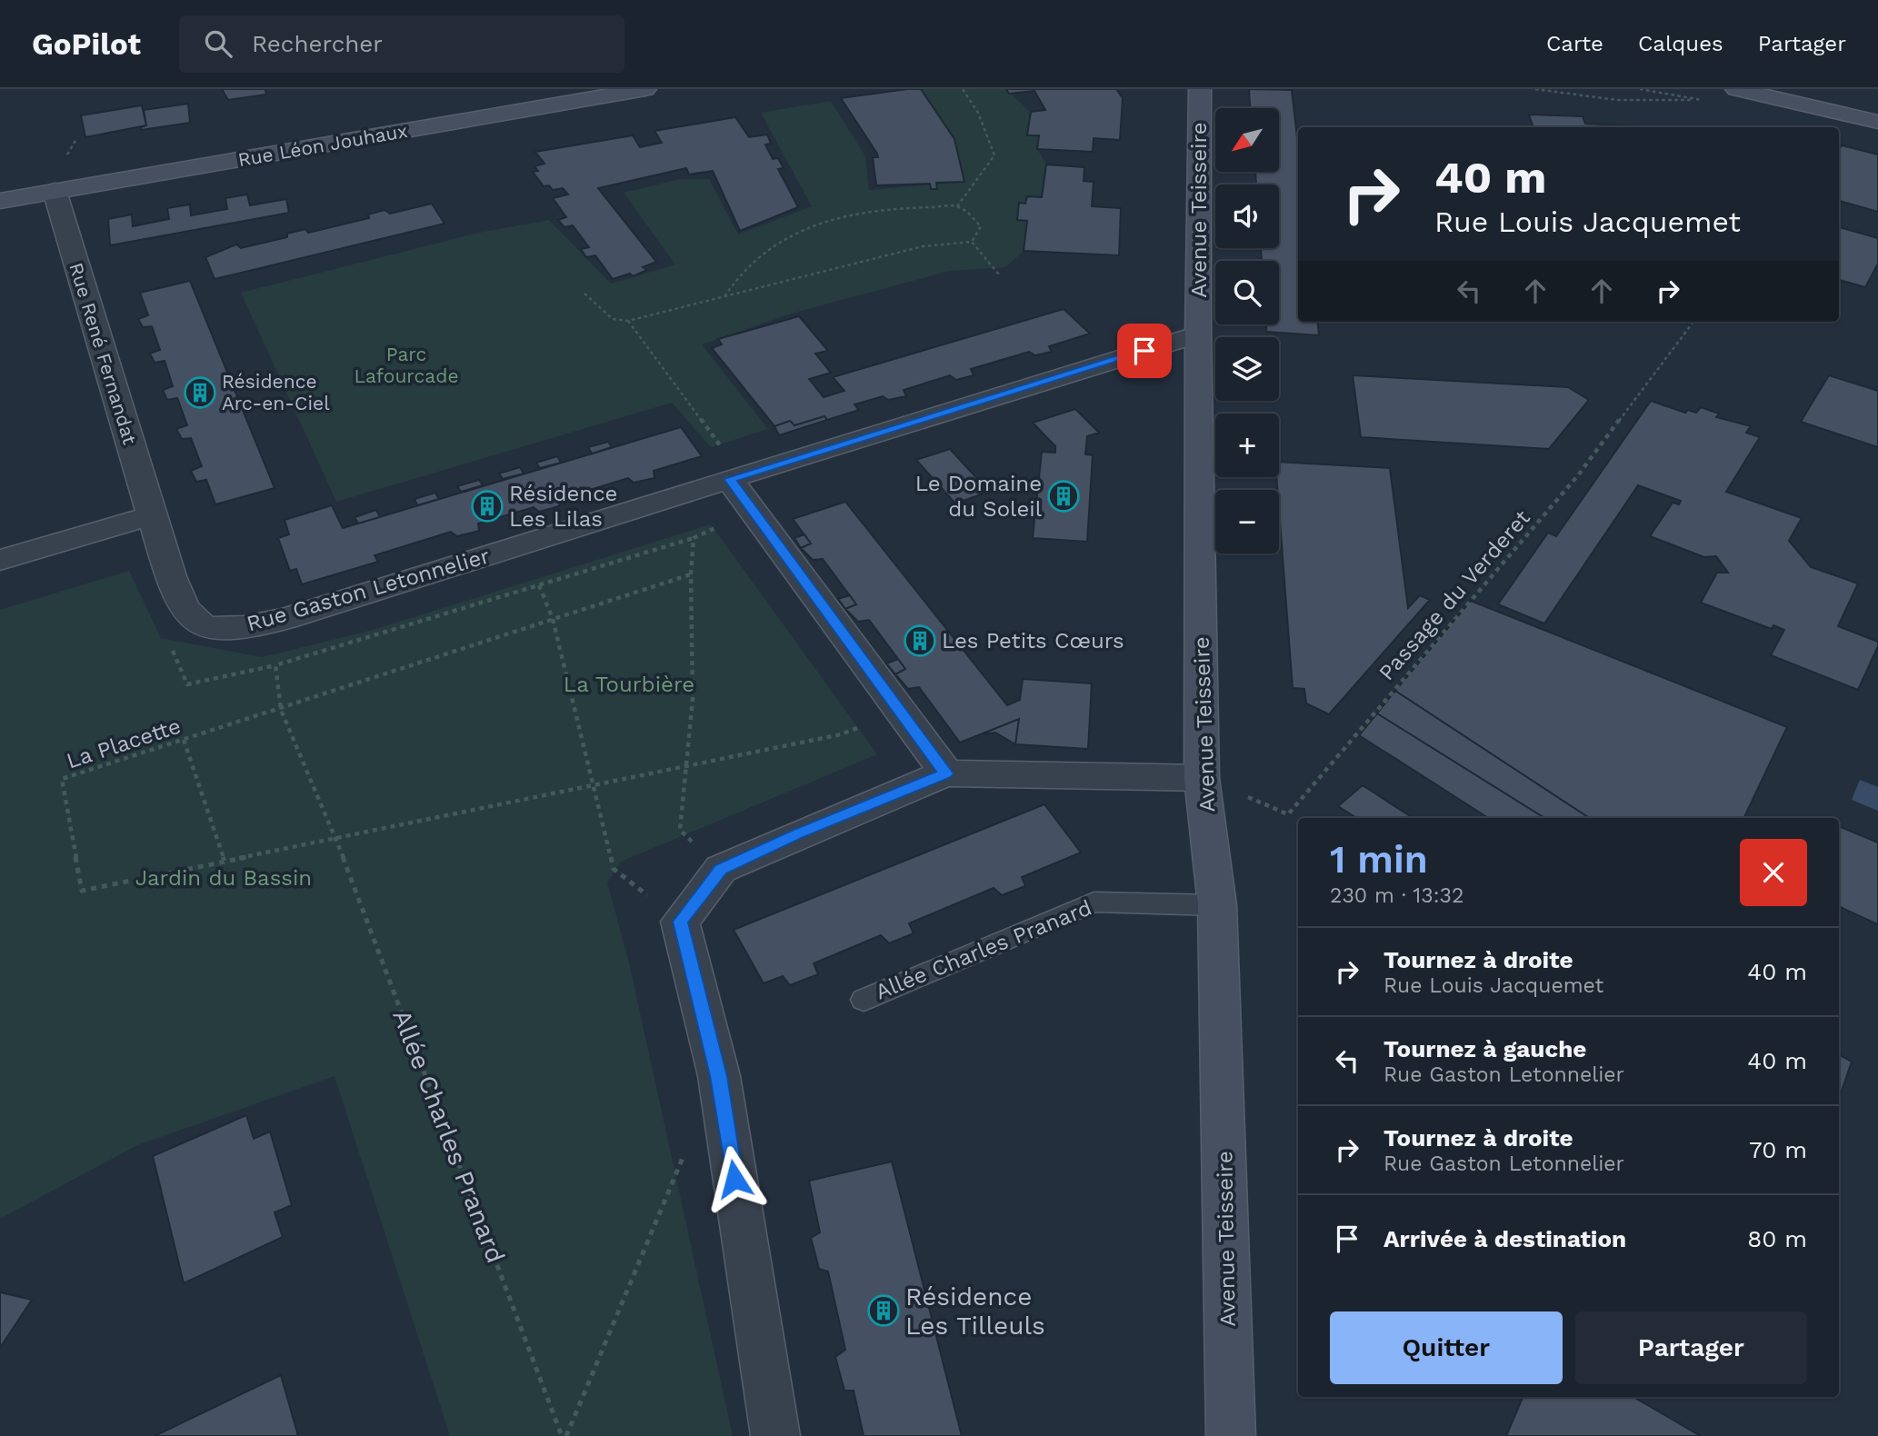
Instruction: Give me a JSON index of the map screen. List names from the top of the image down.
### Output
{
  "streets": {
    "street": [
      "Rue Léon Jouhaux",
      "Avenue Teisseire",
      "Rue René Fernandat",
      "Rue Gaston Letonnelier"
    ],
    "lane": ["Allée Charles Pranard"],
    "path": ["Passage du Verderet", "La Placette"]
  },
  "crossings": [
    ["Rue Léon Jouhaux", "Rue René Fernandat"],
    ["Avenue Teisseire", "Rue Gaston Letonnelier"],
    ["Avenue Teisseire", "Passage du Verderet"],
    ["Avenue Teisseire", "Allée Charles Pranard"],
    ["Rue René Fernandat", "Rue Gaston Letonnelier"],
    ["La Placette", "Allée Charles Pranard"]
  ],
  "parks": ["Parc Lafourcade", "La Tourbière", "Jardin du Bassin"],
  "places": {
    "building": [
      "Résidence Arc-en-Ciel",
      "Le Domaine du Soleil",
      "Résidence Les Lilas",
      "Les Petits Cœurs",
      "Résidence Les Tilleuls"
    ]
  },
  "north": "bottom left",
  "page": {
    "header": "GoPilot",
    "search": "Rechercher",
    "nav": ["Carte", "Calques", "Partager"],
    "map_buttons": ["+", "−"],
    "turn": ["40 m", "Rue Louis Jacquemet"],
    "heading": ["1 min", "230 m · 13:32"],
    "list": [
      {
        "name": "Tournez à droite",
        "note": "Rue Louis Jacquemet",
        "value": "40 m"
      },
      {
        "name": "Tournez à gauche",
        "note": "Rue Gaston Letonnelier",
        "value": "40 m"
      },
      {
        "name": "Tournez à droite",
        "note": "Rue Gaston Letonnelier",
        "value": "70 m"
      },
      {
        "name": "Arrivée à destination",
        "value": "80 m"
      }
    ],
    "buttons": ["Quitter", "Partager"]
  }
}
